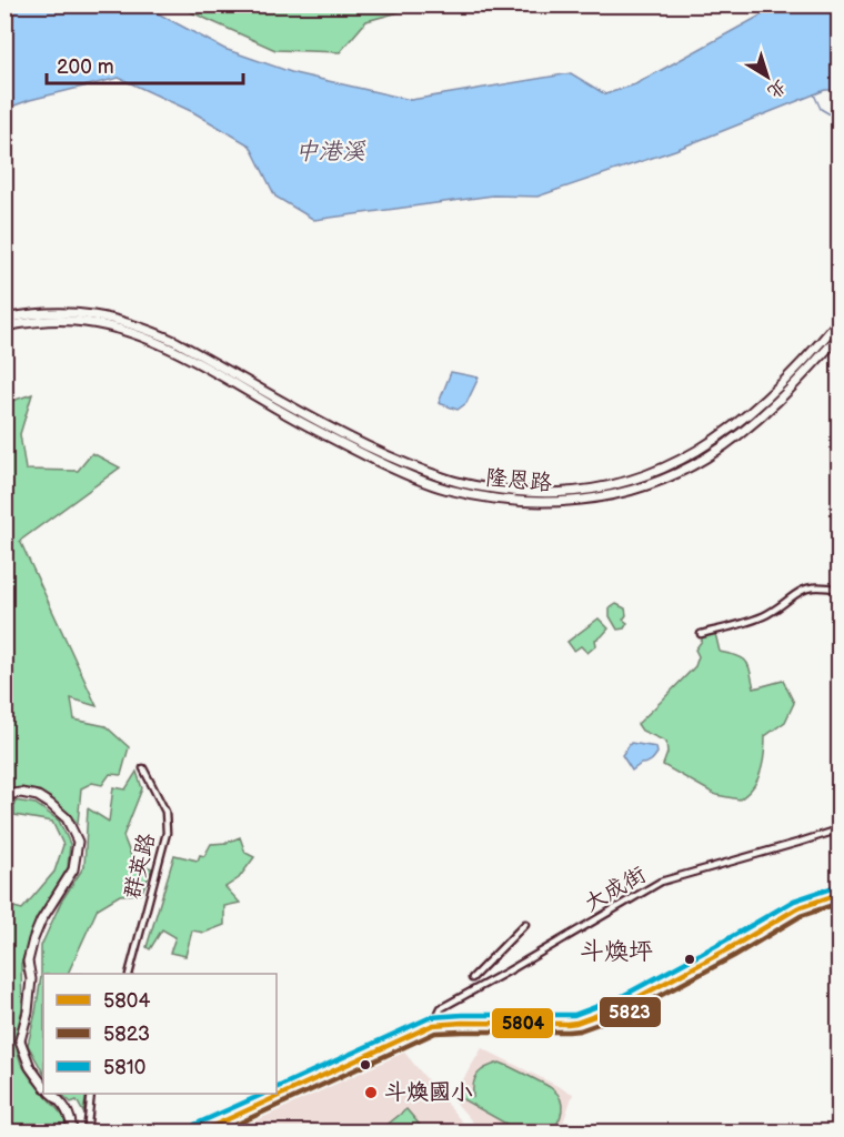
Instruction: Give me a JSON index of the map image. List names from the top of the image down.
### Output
{
  "streets": {
    "main road": ["隆恩路"],
    "street": ["群英路", "大成街"]
  },
  "districts": ["斗煥坪"],
  "water": ["中港溪"],
  "places": ["斗煥國小"],
  "lines": ["transit line 5810", "transit line 5804", "transit line 5823"],
  "legend": ["5804", "5823", "5810"],
  "scale_bar": "200 m",
  "north": "bottom right"
}
